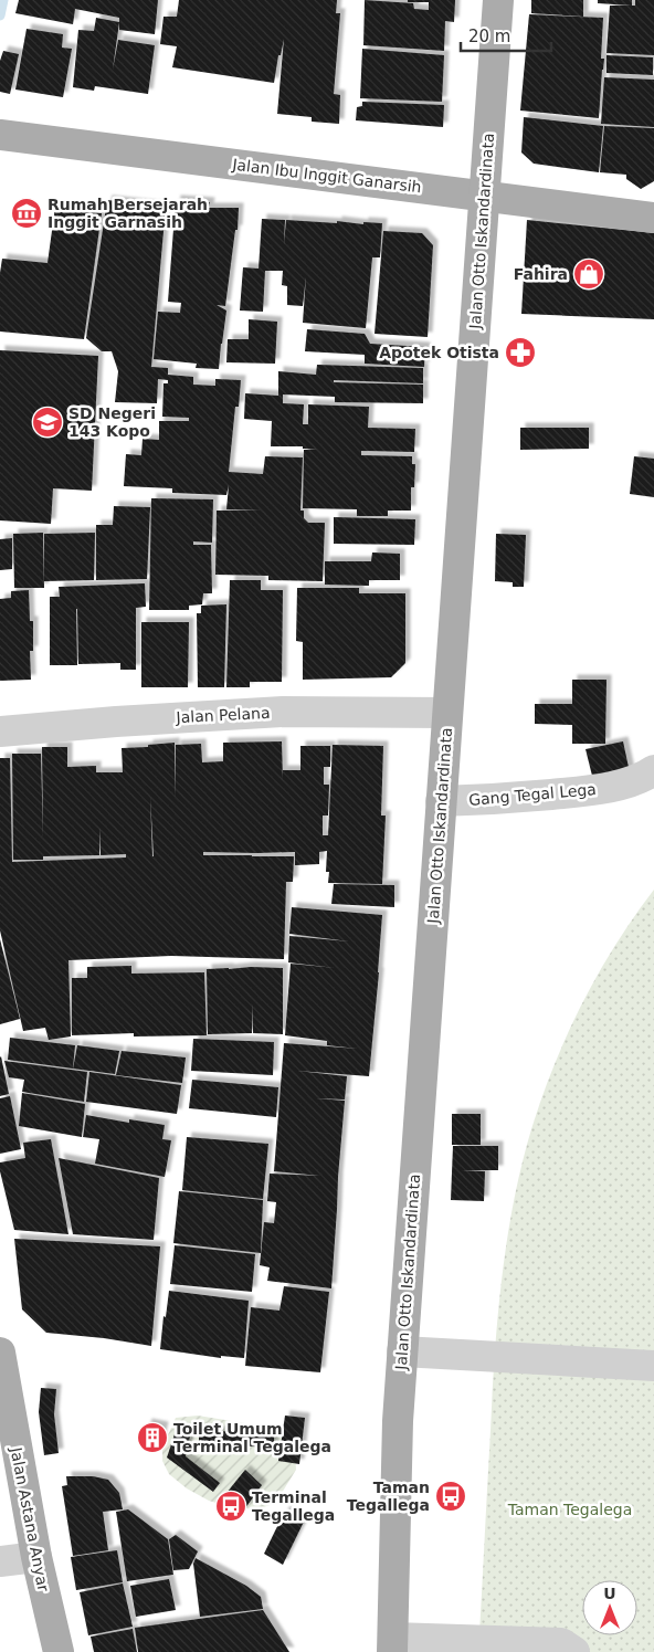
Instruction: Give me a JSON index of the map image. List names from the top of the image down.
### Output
{
  "streets": {
    "main road": ["Jalan Ibu Inggit Ganarsih", "Jalan Otto Iskandardinata", "Jalan Astana Anyar"],
    "street": ["Jalan Pelana", "Gang Tegal Lega"]
  },
  "crossings": [
    ["Jalan Ibu Inggit Ganarsih", "Jalan Otto Iskandardinata"],
    ["Jalan Otto Iskandardinata", "Jalan Pelana"],
    ["Jalan Otto Iskandardinata", "Gang Tegal Lega"]
  ],
  "parks": ["Taman Tegalega"],
  "places": {
    "museum": ["Rumah Bersejarah Inggit Garnasih"],
    "shop": ["Fahira"],
    "pharmacy": ["Apotek Otista"],
    "school or university": ["SD Negeri 143 Kopo"],
    "building": ["Toilet Umum Terminal Tegalega"],
    "bus stop": ["Taman Tegallega", "Terminal Tegallega"]
  },
  "scale_bar": "20 m",
  "north": "top"
}
